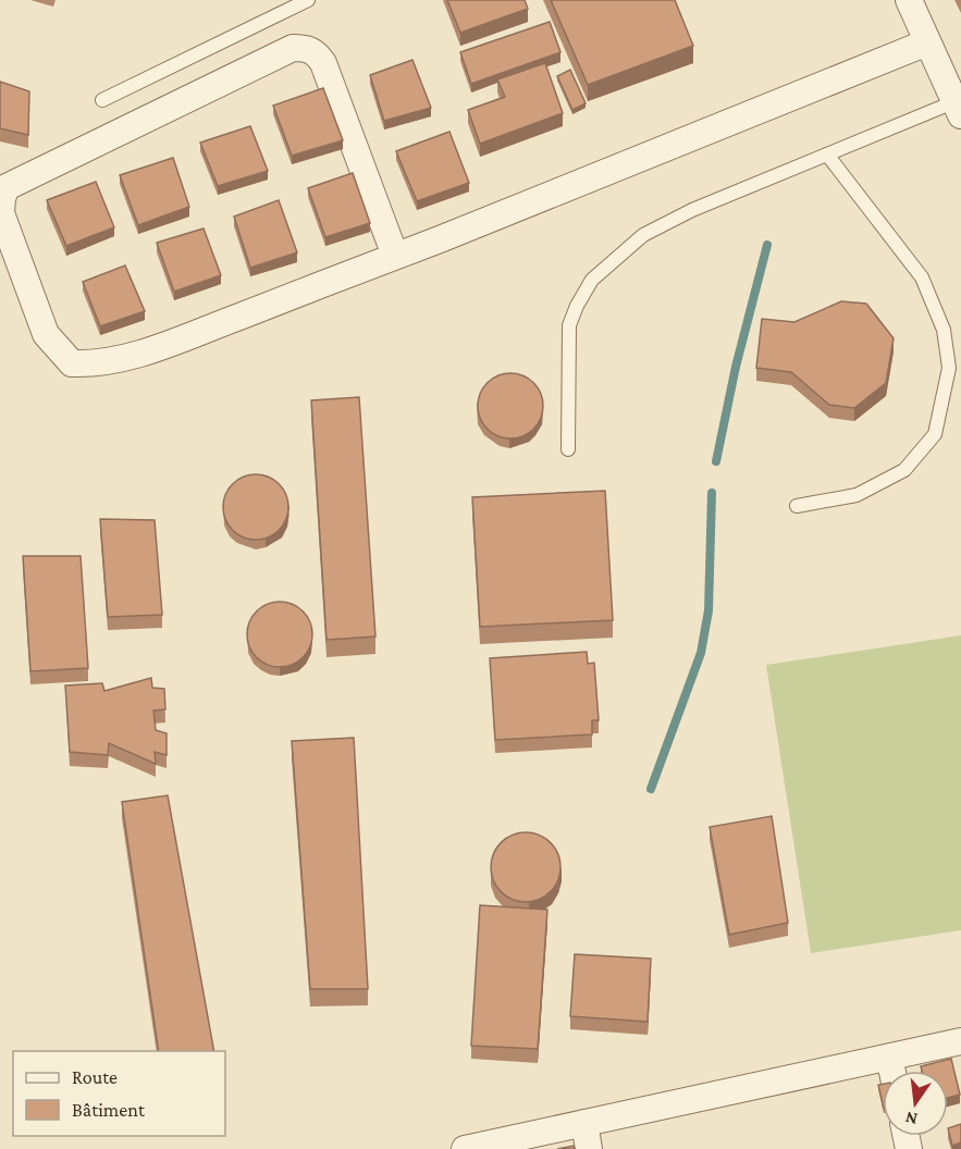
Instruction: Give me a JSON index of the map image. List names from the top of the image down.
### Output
{
  "legend": ["Route", "Bâtiment"],
  "north": "bottom"
}
